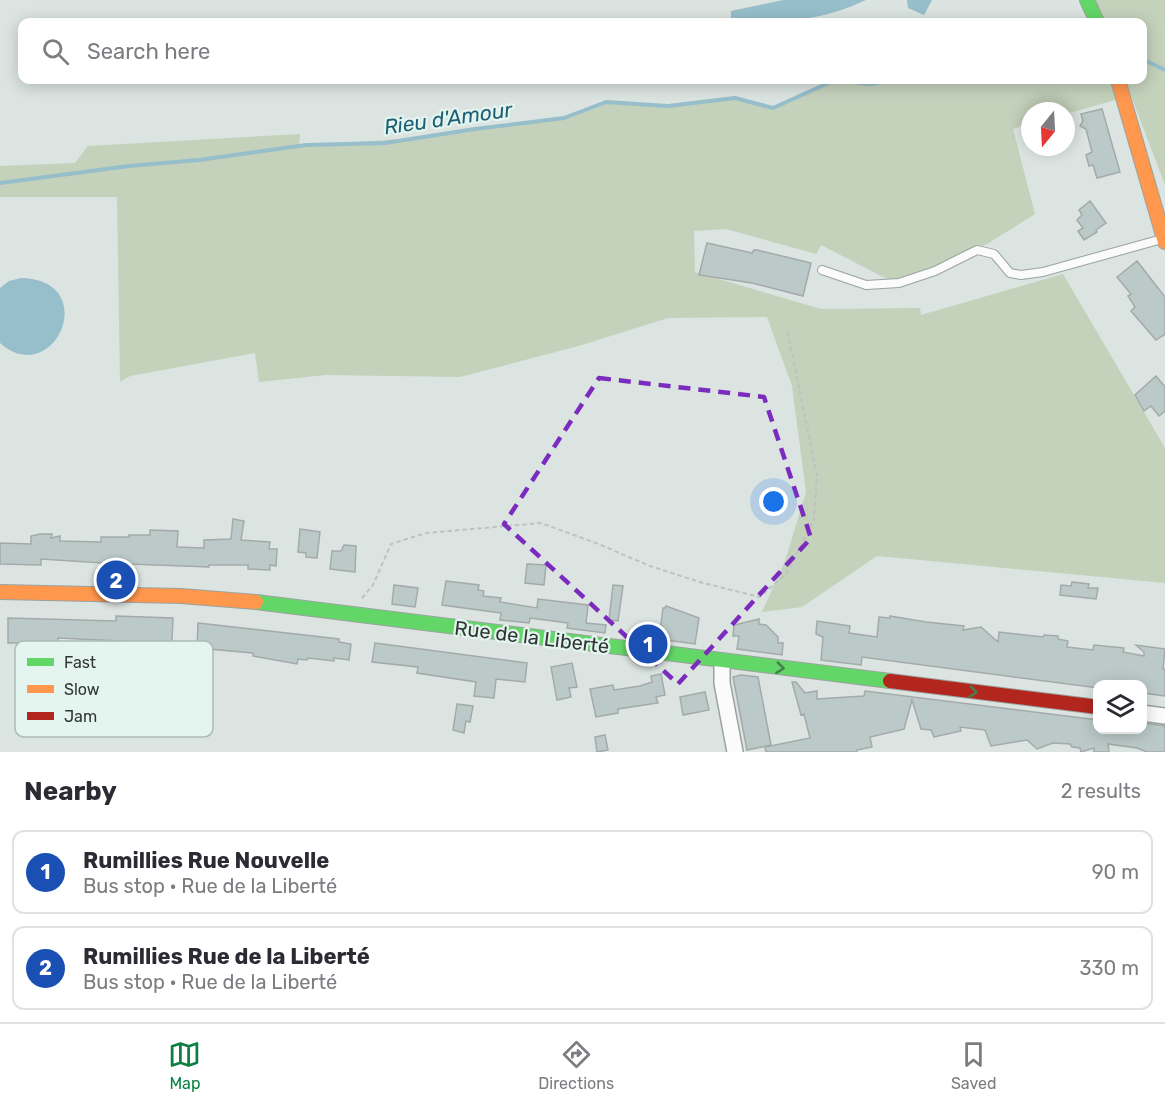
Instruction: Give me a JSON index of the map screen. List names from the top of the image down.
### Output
{
  "streets": {
    "street": ["Rue de la Liberté"]
  },
  "water": ["Rieu d'Amour"],
  "legend": ["Fast", "Slow", "Jam"],
  "north": "bottom",
  "page": {
    "search": "Search here",
    "pins": ["2", "1"],
    "heading": ["Nearby", "2 results"],
    "list": [
      {
        "mark": "1",
        "name": "Rumillies Rue Nouvelle",
        "note": "Bus stop · Rue de la Liberté",
        "value": "90 m"
      },
      {
        "mark": "2",
        "name": "Rumillies Rue de la Liberté",
        "note": "Bus stop · Rue de la Liberté",
        "value": "330 m"
      }
    ],
    "nav": ["Map", "Directions", "Saved"]
  }
}
